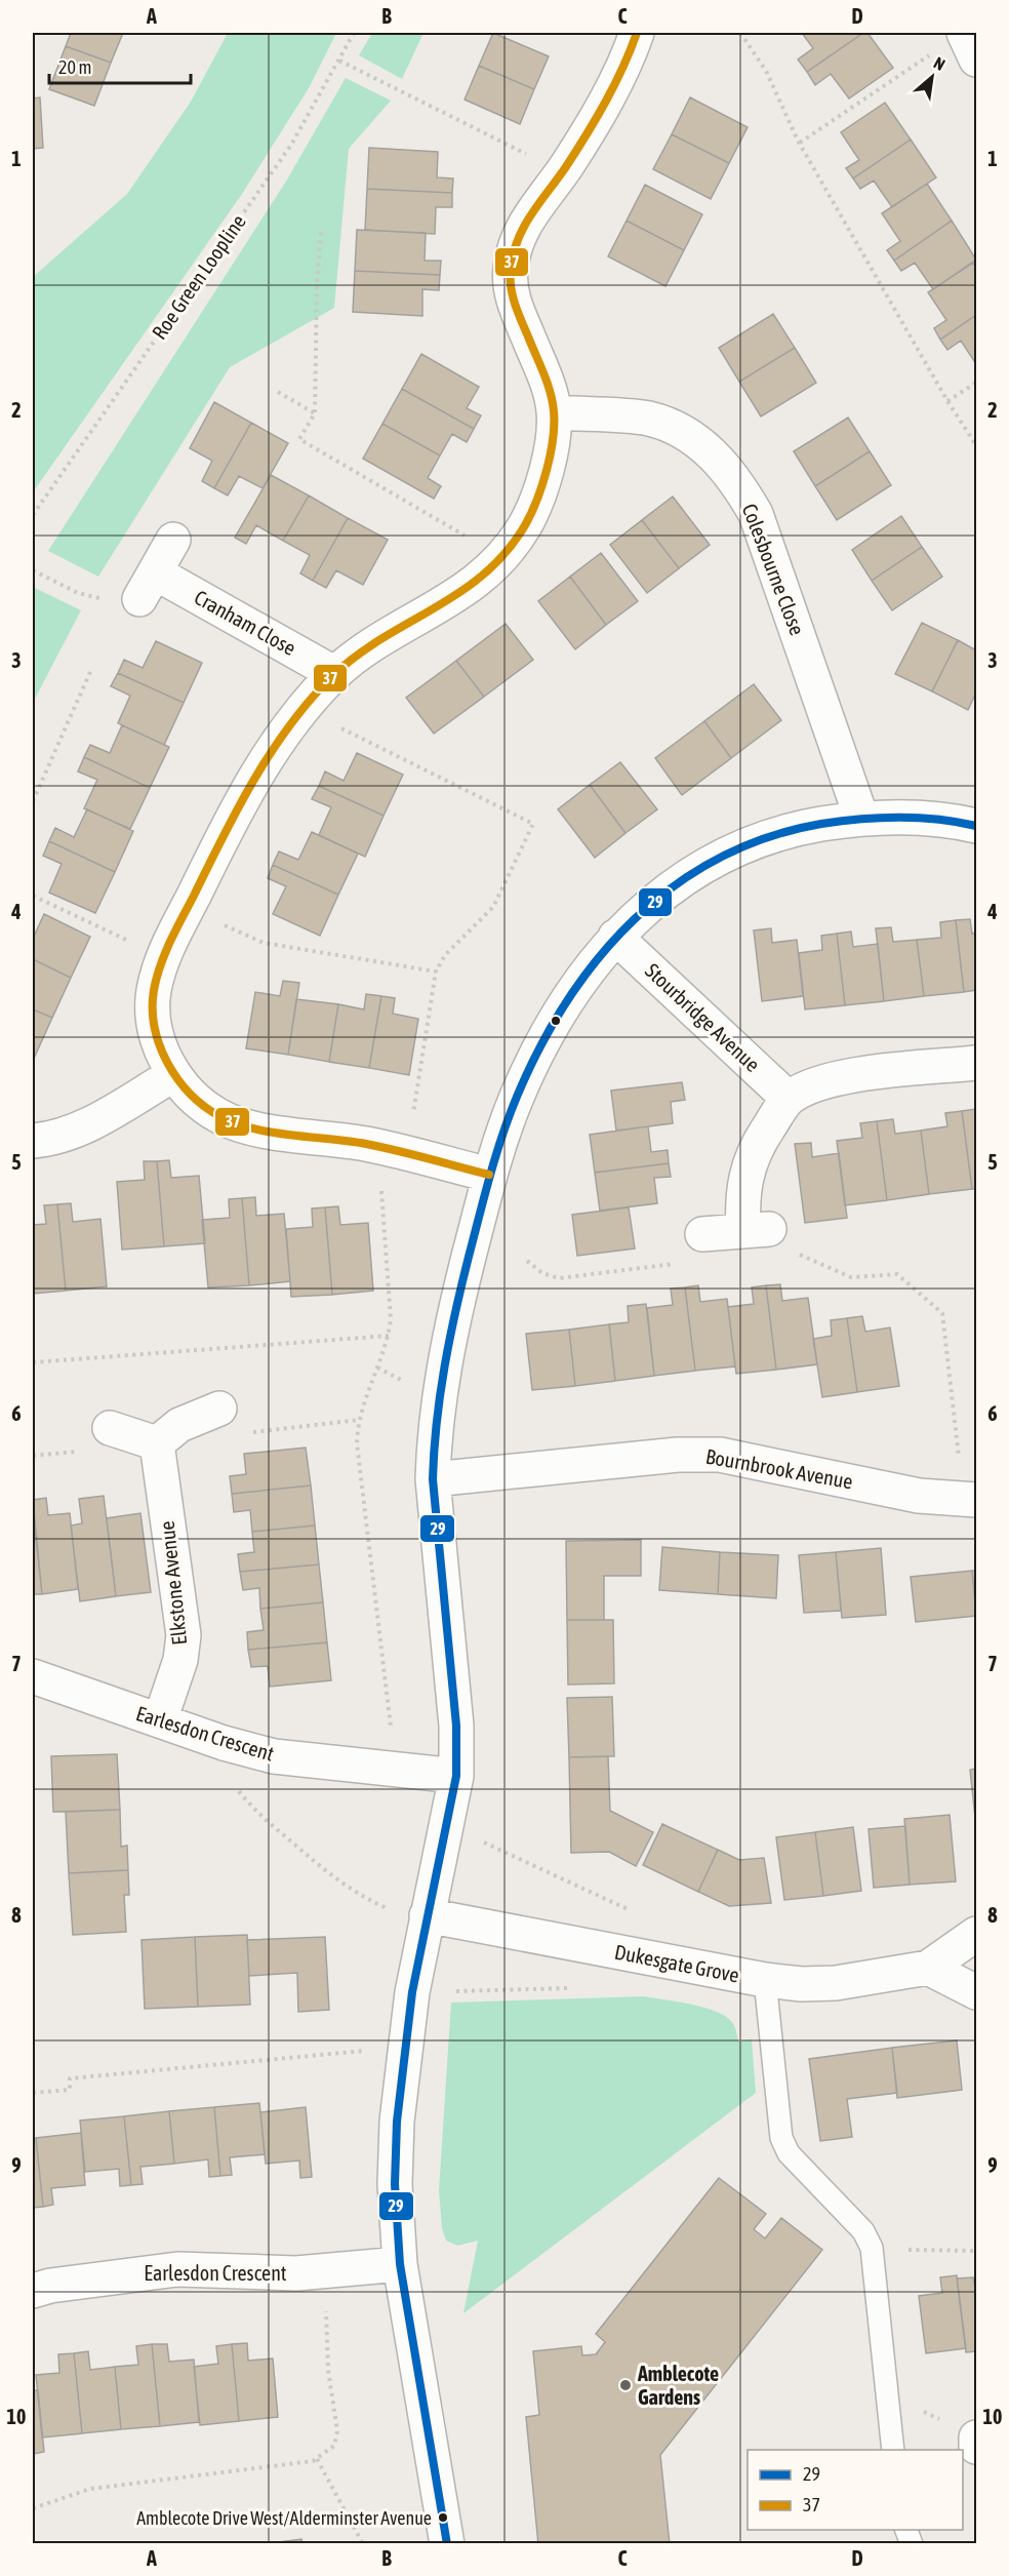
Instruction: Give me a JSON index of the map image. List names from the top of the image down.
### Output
{
  "streets": {
    "street": [
      "Colesbourne Close",
      "Cranham Close",
      "Stourbridge Avenue",
      "Bournbrook Avenue",
      "Elkstone Avenue",
      "Earlesdon Crescent",
      "Dukesgate Grove"
    ],
    "path": ["Roe Green Loopline"]
  },
  "crossings": [
    ["Elkstone Avenue", "Earlesdon Crescent"]
  ],
  "places": ["Amblecote Gardens", "Amblecote Drive West/Alderminster Avenue"],
  "lines": ["transit line 37", "transit line 29"],
  "legend": ["29", "37"],
  "scale_bar": "20 m",
  "north": "top right",
  "grid": {
    "columns": [
      "A",
      "B",
      "C",
      "D"
    ],
    "rows": [
      "1",
      "2",
      "3",
      "4",
      "5",
      "6",
      "7",
      "8",
      "9",
      "10"
    ]
  }
}
